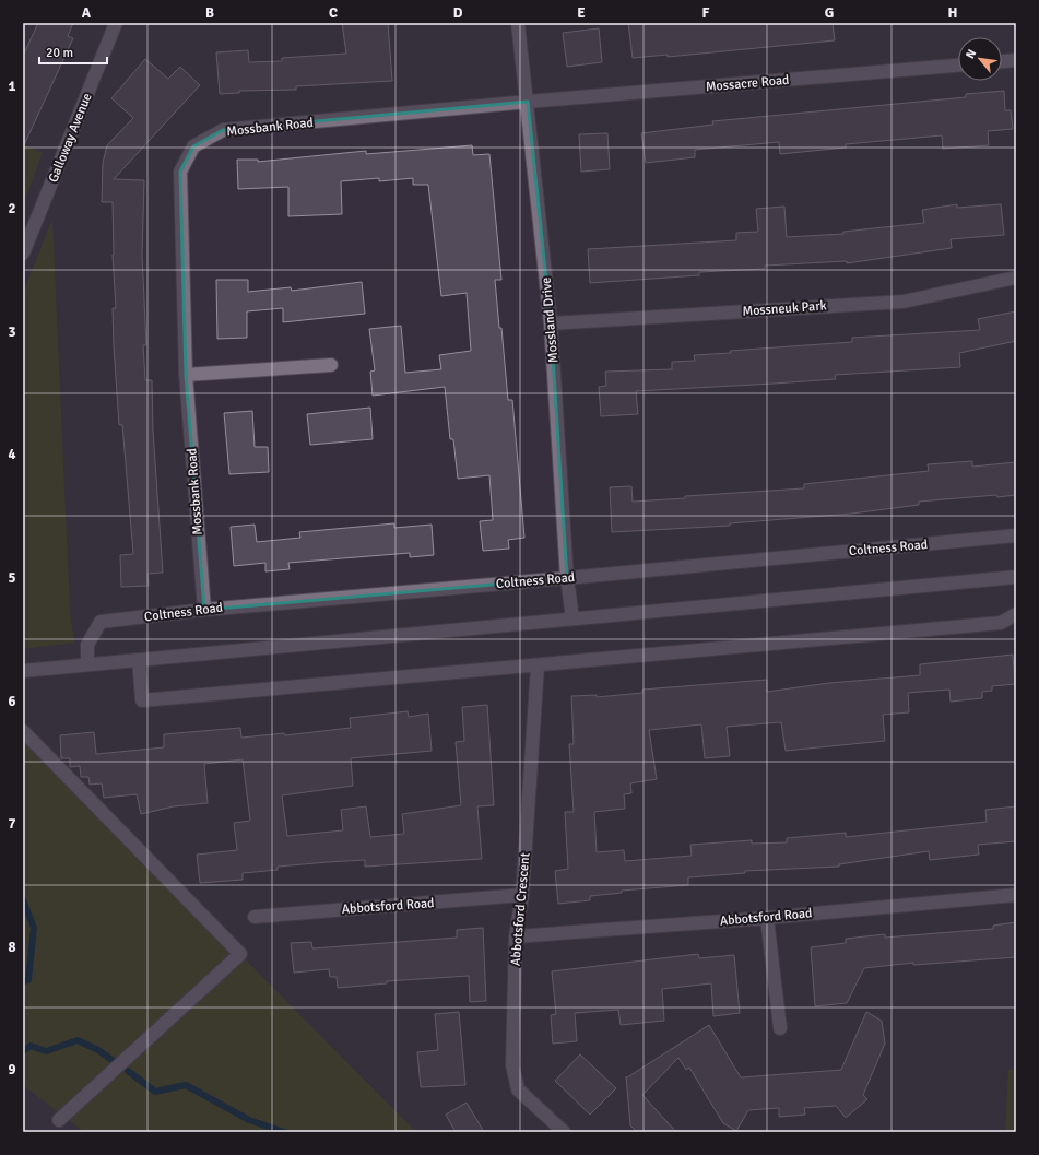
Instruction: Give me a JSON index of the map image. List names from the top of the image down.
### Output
{
  "streets": {
    "street": [
      "Mossacre Road",
      "Mossbank Road",
      "Galloway Avenue",
      "Mossneuk Park",
      "Mossland Drive",
      "Coltness Road",
      "Abbotsford Road",
      "Abbotsford Crescent"
    ]
  },
  "crossings": [
    ["Mossacre Road", "Mossbank Road"],
    ["Mossacre Road", "Mossland Drive"],
    ["Mossbank Road", "Mossland Drive"],
    ["Mossbank Road", "Coltness Road"],
    ["Mossneuk Park", "Mossland Drive"],
    ["Mossland Drive", "Coltness Road"],
    ["Abbotsford Road", "Abbotsford Crescent"]
  ],
  "scale_bar": "20 m",
  "north": "top left",
  "grid": {
    "columns": [
      "A",
      "B",
      "C",
      "D",
      "E",
      "F",
      "G",
      "H"
    ],
    "rows": [
      "1",
      "2",
      "3",
      "4",
      "5",
      "6",
      "7",
      "8",
      "9"
    ]
  }
}
